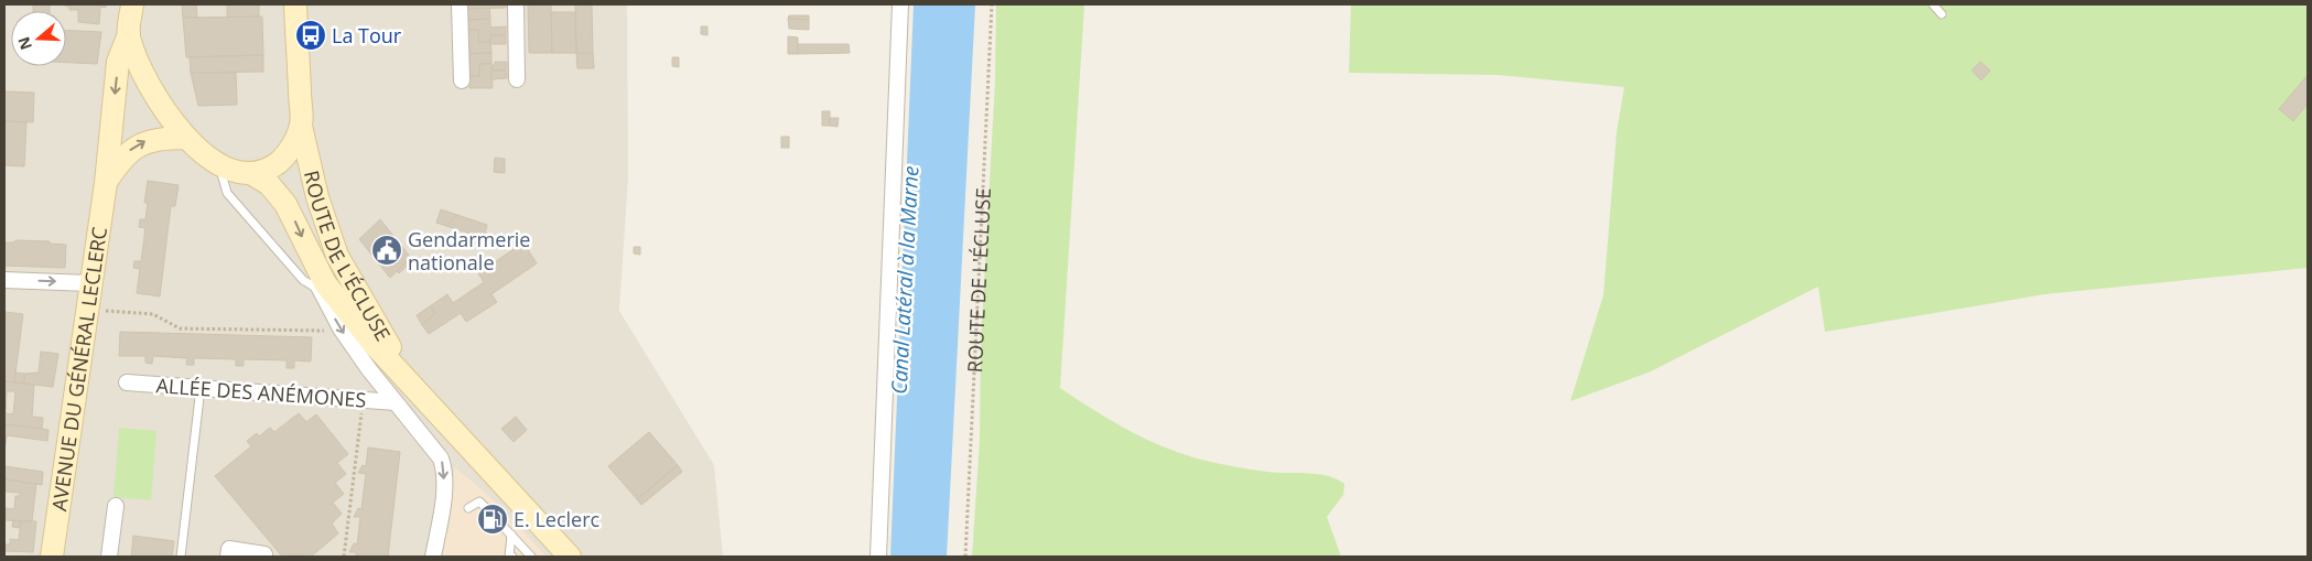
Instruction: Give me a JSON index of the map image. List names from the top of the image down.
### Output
{
  "streets": {
    "main road": ["ROUTE DE L'ÉCLUSE", "AVENUE DU GÉNÉRAL LECLERC"],
    "street": ["ALLÉE DES ANÉMONES"]
  },
  "water": ["Canal Latéral à la Marne"],
  "places": {
    "bus stop": ["La Tour"],
    "public building": ["Gendarmerie nationale"],
    "fuel station": ["E. Leclerc"]
  },
  "north": "left"
}
